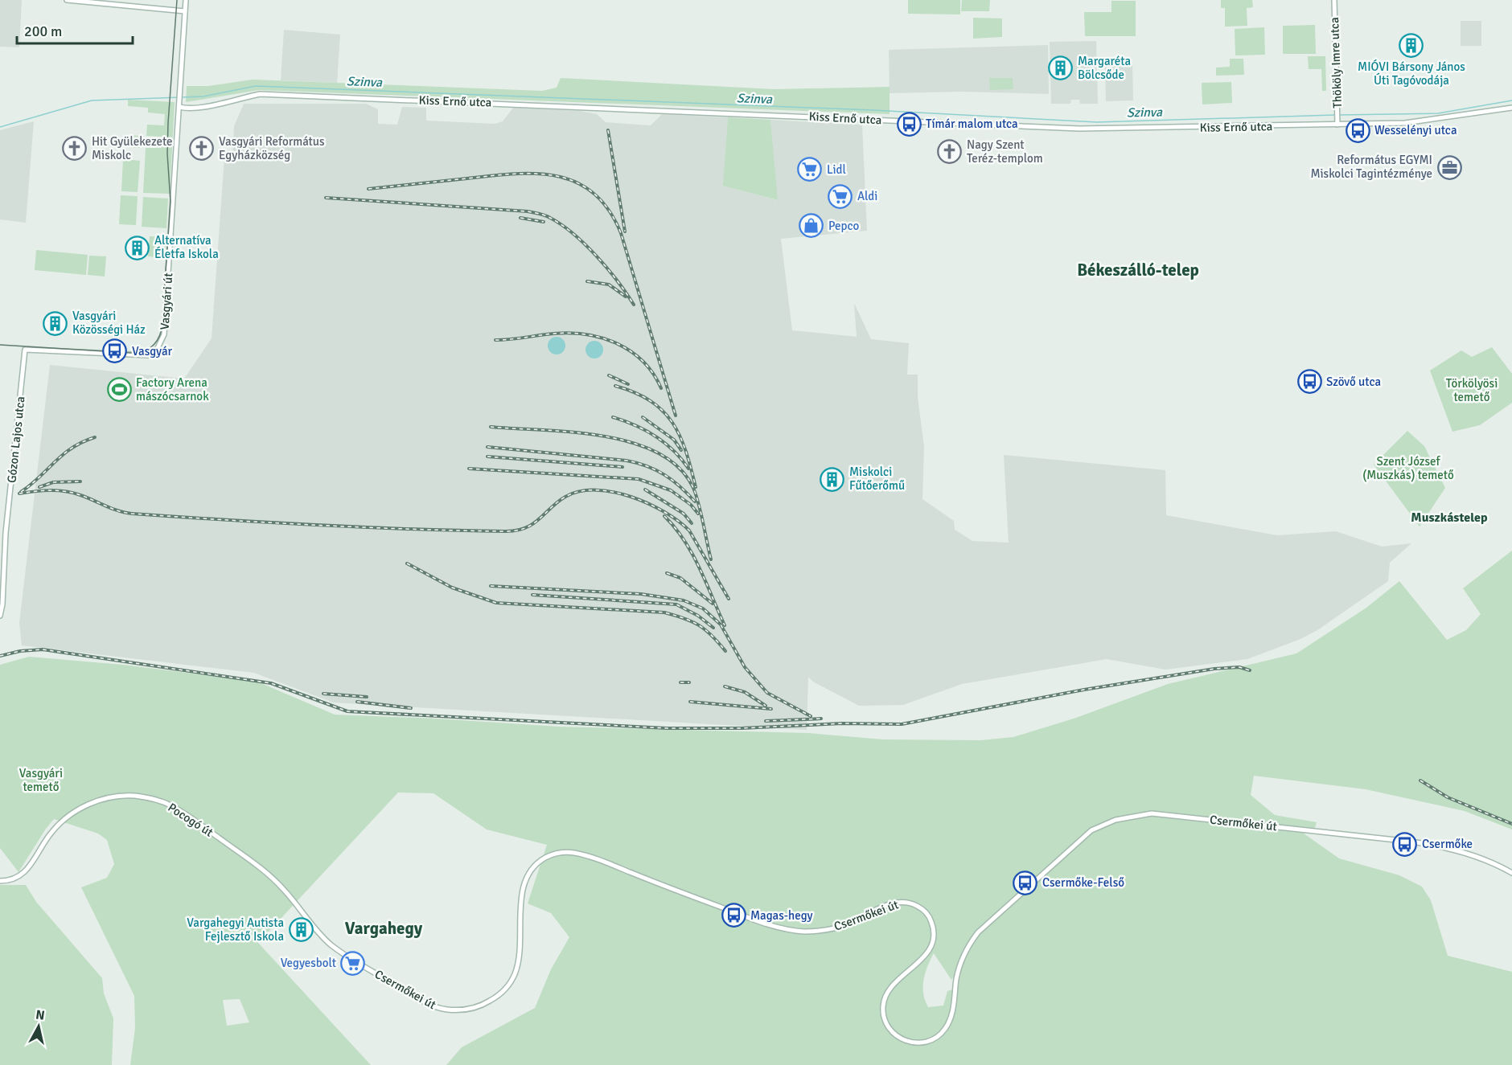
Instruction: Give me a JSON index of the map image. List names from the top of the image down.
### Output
{
  "streets": {
    "street": [
      "Thököly Imre utca",
      "Kiss Ernő utca",
      "Vasgyári út",
      "Gózon Lajos utca",
      "Pocogó út",
      "Csermőkei út"
    ]
  },
  "crossings": [
    ["Thököly Imre utca", "Kiss Ernő utca"],
    ["Kiss Ernő utca", "Vasgyári út"],
    ["Vasgyári út", "Gózon Lajos utca"],
    ["Pocogó út", "Csermőkei út"]
  ],
  "districts": ["Békeszálló-telep", "Muszkástelep", "Vargahegy"],
  "water": ["Szinva"],
  "parks": ["Törkölyösi temető", "Szent József (Muszkás) temető", "Vasgyári temető"],
  "places": {
    "building": [
      "MIÓVI Bársony János Úti Tagóvodája",
      "Margaréta Bölcsőde",
      "Alternatíva Életfa Iskola",
      "Vasgyári Közösségi Ház",
      "Miskolci Fűtőerőmű",
      "Vargahegyi Autista Fejlesztő Iskola"
    ],
    "bus stop": [
      "Tímár malom utca",
      "Wesselényi utca",
      "Vasgyár",
      "Szövő utca",
      "Csermőke",
      "Csermőke-Felső",
      "Magas-hegy"
    ],
    "church": ["Hit Gyülekezete Miskolc", "Vasgyári Református Egyházközség", "Nagy Szent Teréz-templom"],
    "office": ["Református EGYMI Miskolci Tagintézménye"],
    "supermarket": ["Lidl", "Aldi", "Vegyesbolt"],
    "shop": ["Pepco"],
    "sports": ["Factory Arena mászócsarnok"]
  },
  "scale_bar": "200 m",
  "north": "top"
}
